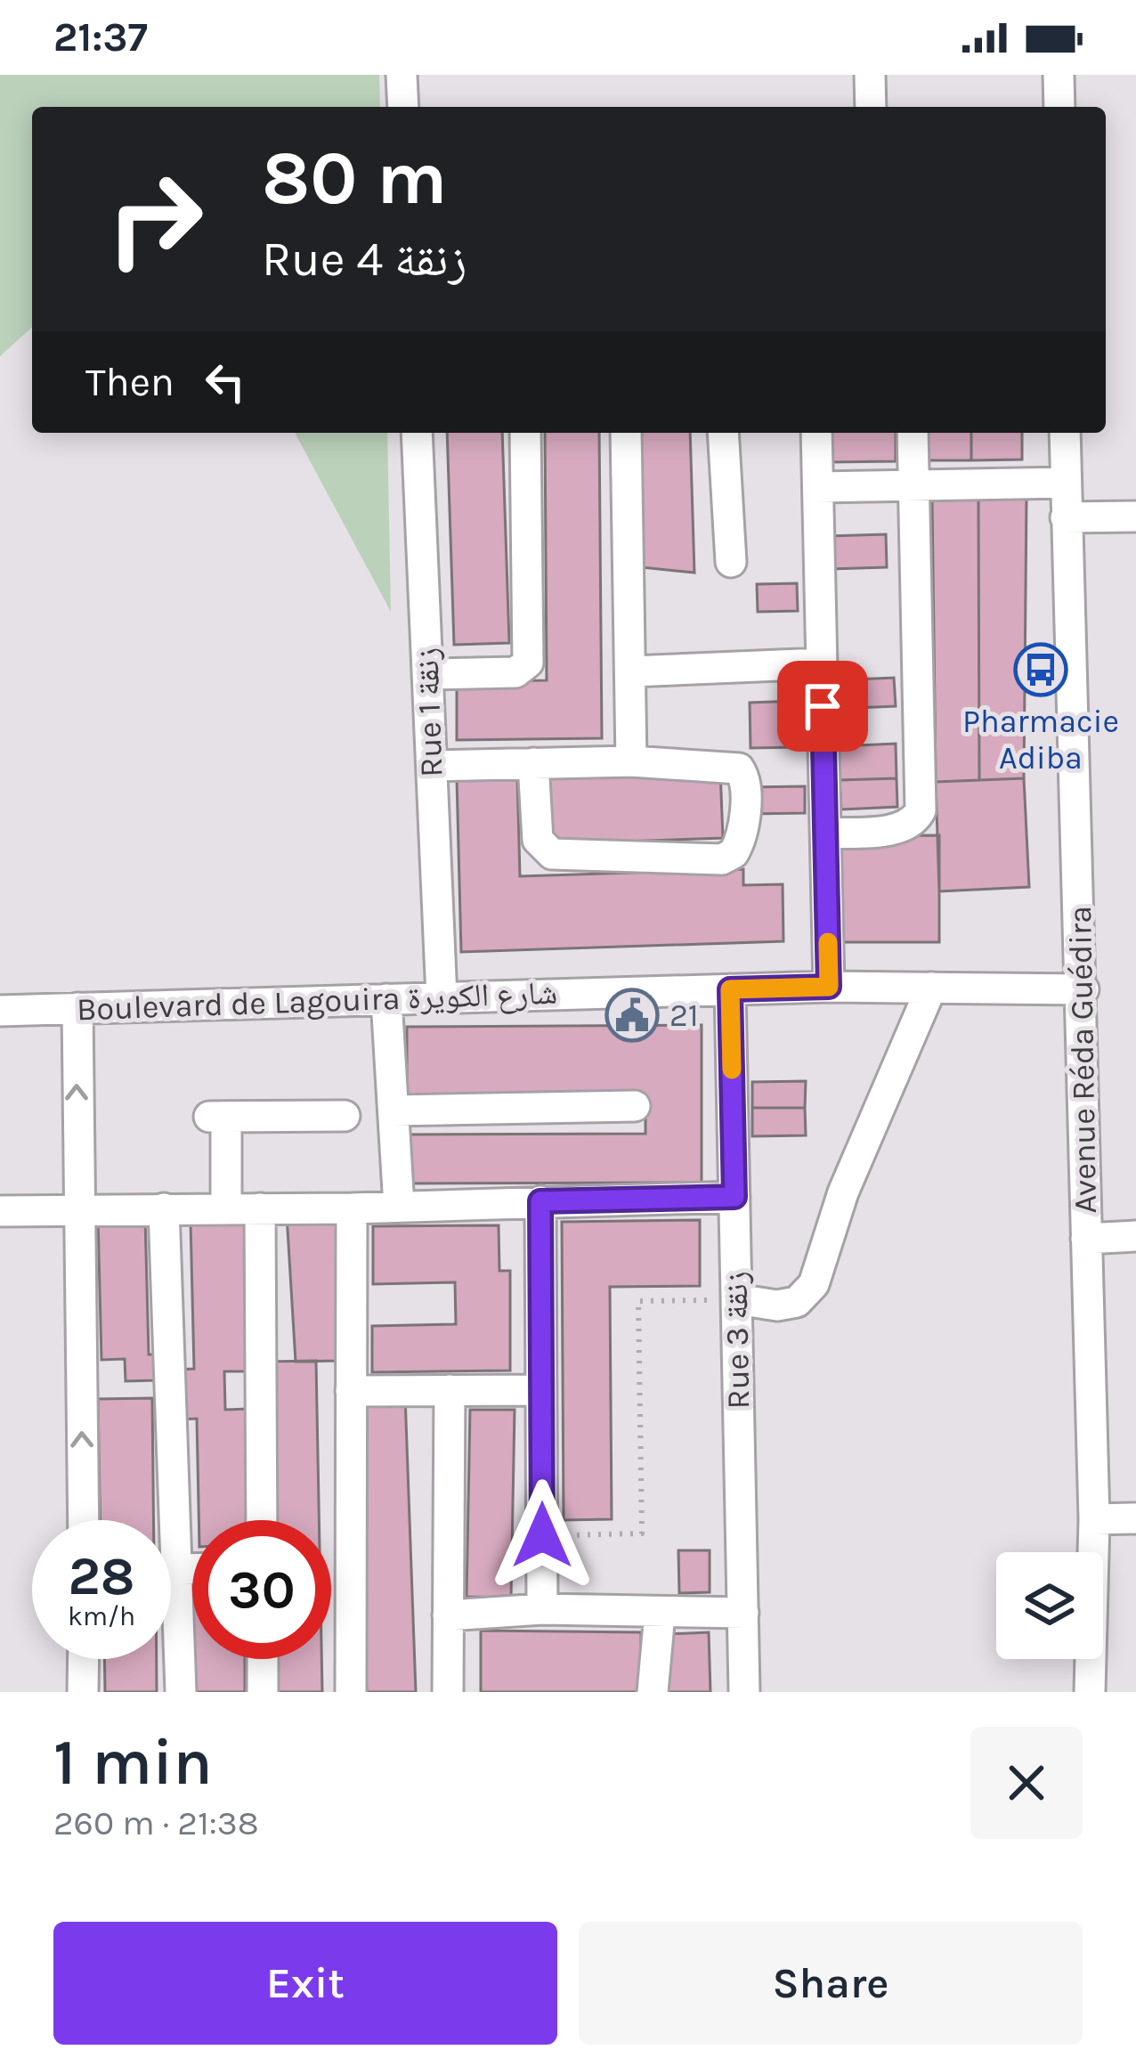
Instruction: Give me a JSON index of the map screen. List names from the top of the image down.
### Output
{
  "streets": {
    "street": [
      "Rue 1 زنقة",
      "Boulevard de Lagouira شارع الكويرة",
      "Avenue Réda Guédira",
      "Rue 3 زنقة"
    ]
  },
  "crossings": [
    ["Rue 1 زنقة", "Boulevard de Lagouira شارع الكويرة"],
    ["Boulevard de Lagouira شارع الكويرة", "Avenue Réda Guédira"],
    ["Boulevard de Lagouira شارع الكويرة", "Rue 3 زنقة"]
  ],
  "places": {
    "bus stop": ["Pharmacie Adiba"],
    "public building": ["21"]
  },
  "page": {
    "status": "21:37",
    "turn": ["80 m", "Rue 4 زنقة"],
    "then": "Then",
    "speed": "28 km/h",
    "limit": "30",
    "heading": ["1 min", "260 m · 21:38"],
    "buttons": ["Exit", "Share"]
  }
}
